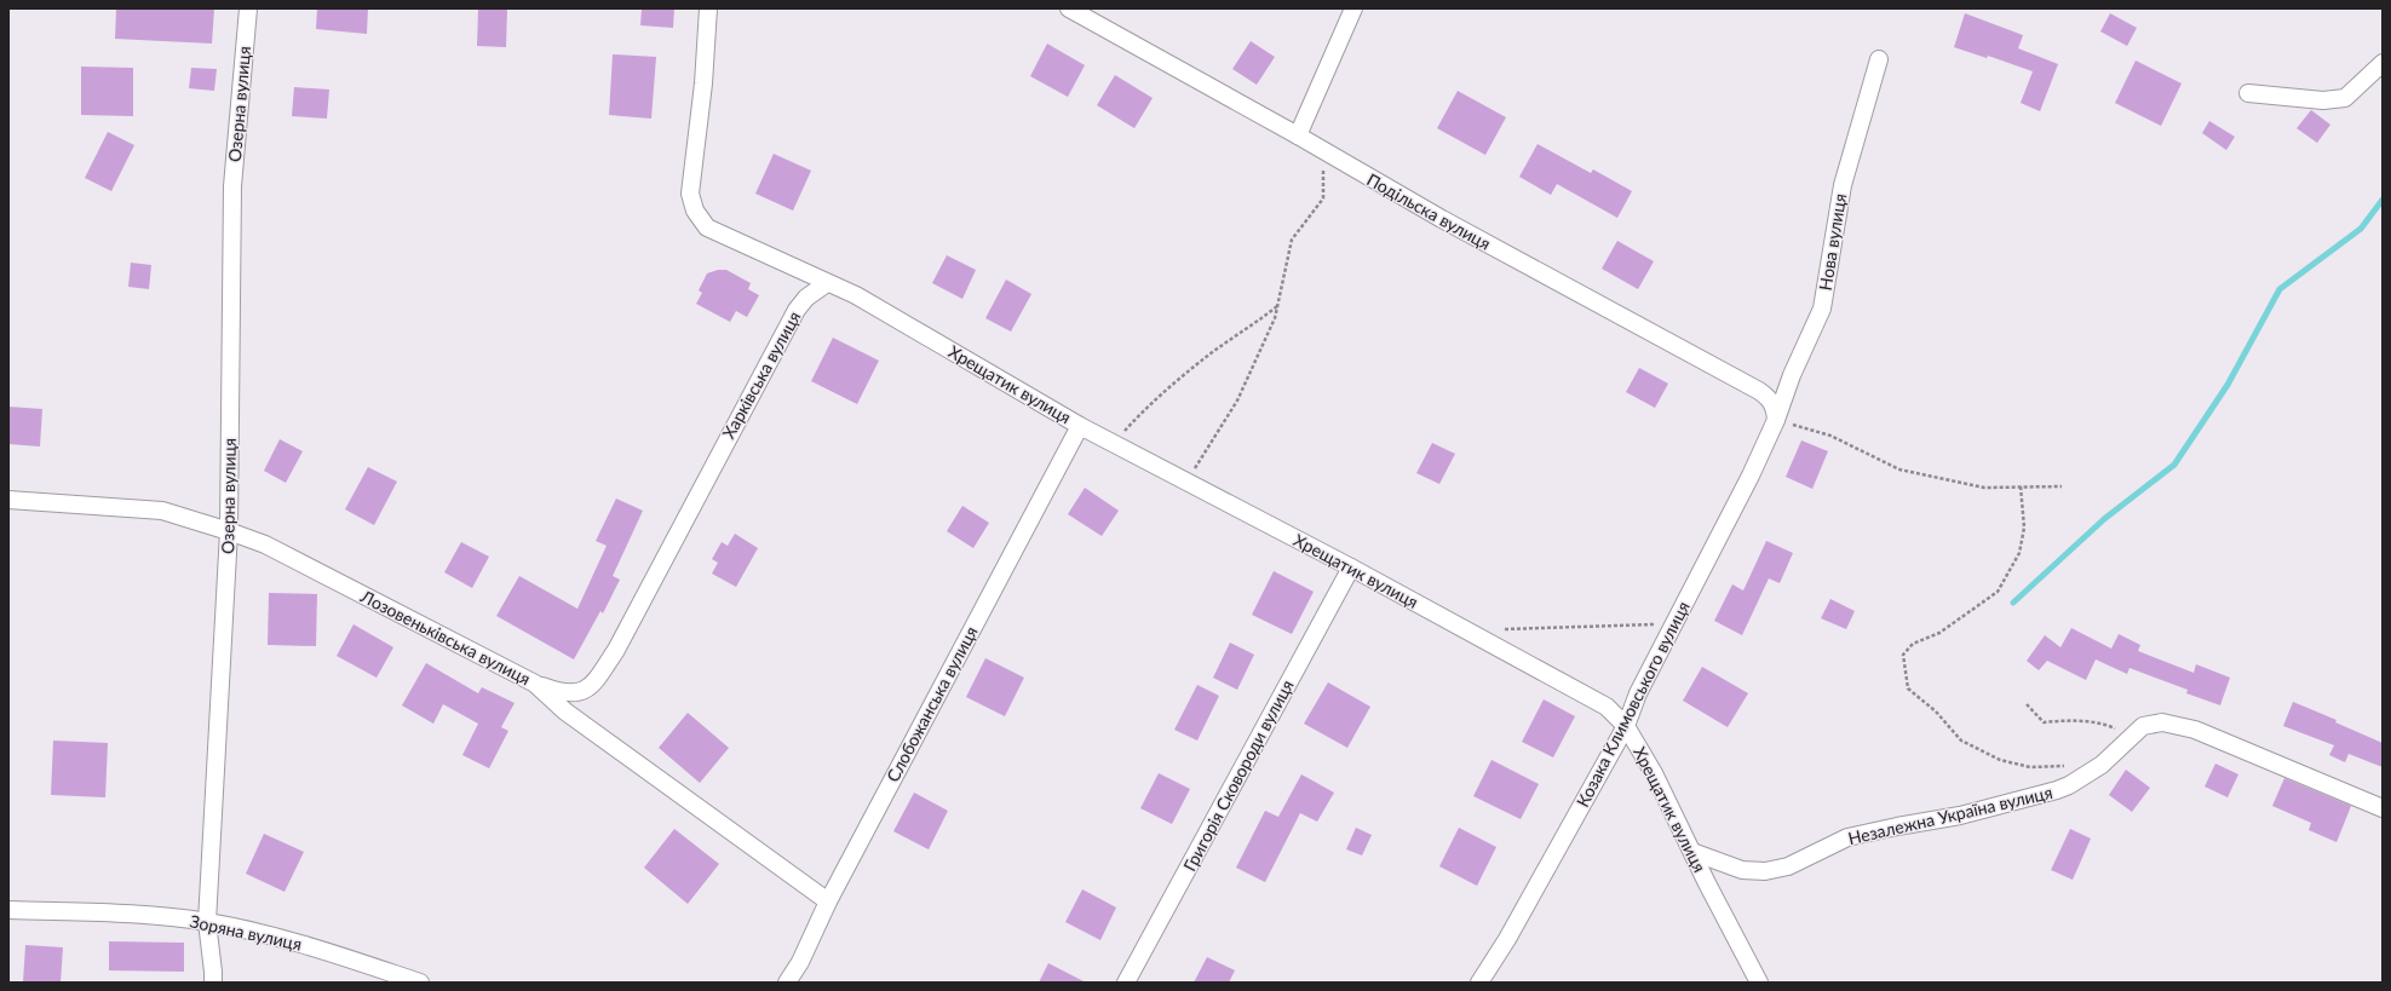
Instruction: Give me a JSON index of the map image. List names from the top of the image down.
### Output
{
  "streets": {
    "street": [
      "Озерна вулиця",
      "Подільска вулиця",
      "Нова вулиця",
      "Харківська вулиця",
      "Хрещатик вулиця",
      "Лозовеньківська вулиця",
      "Слобожанська вулиця",
      "Козака Климовського вулиця",
      "Григорія Сковороди вулиця",
      "Незалежна Україна вулиця",
      "Зоряна вулиця"
    ]
  },
  "crossings": [
    ["Озерна вулиця", "Лозовеньківська вулиця"],
    ["Озерна вулиця", "Зоряна вулиця"],
    ["Подільска вулиця", "Нова вулиця"],
    ["Подільска вулиця", "Козака Климовського вулиця"],
    ["Нова вулиця", "Козака Климовського вулиця"],
    ["Харківська вулиця", "Хрещатик вулиця"],
    ["Харківська вулиця", "Лозовеньківська вулиця"],
    ["Хрещатик вулиця", "Слобожанська вулиця"],
    ["Хрещатик вулиця", "Козака Климовського вулиця"],
    ["Хрещатик вулиця", "Григорія Сковороди вулиця"],
    ["Хрещатик вулиця", "Незалежна Україна вулиця"],
    ["Лозовеньківська вулиця", "Слобожанська вулиця"]
  ]
}
